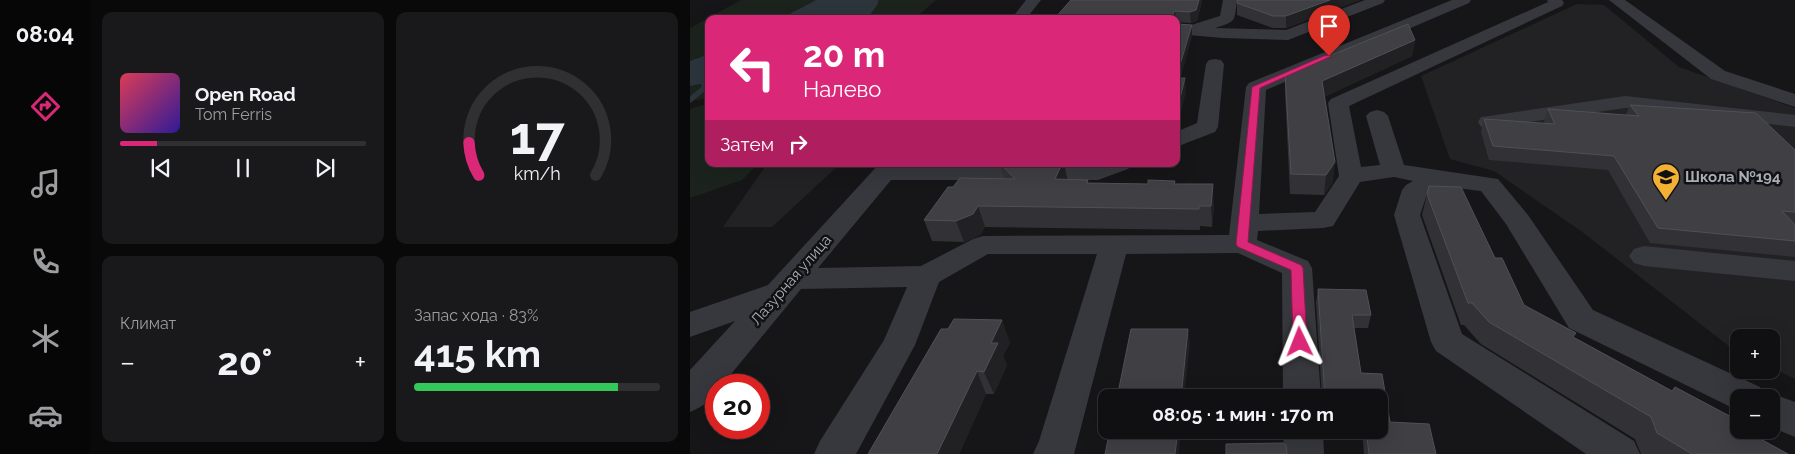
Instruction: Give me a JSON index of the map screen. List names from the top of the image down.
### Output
{
  "streets": {
    "street": ["Лазурная улица"]
  },
  "places": {
    "school or university": ["Школа №194"]
  },
  "page": {
    "tabs": "08:04",
    "turn": ["20 m", "Налево"],
    "song": ["Open Road", "Tom Ferris"],
    "then": "Затем",
    "tile": [
      "Климат",
      ["Запас хода · 83%", "415 km"]
    ],
    "map_buttons": ["+", "−"],
    "heat": ["−", "20°", "+"],
    "limit": "20",
    "trip": "08:05 · 1 мин · 170 m",
    "gauge": ["17", "km/h"]
  }
}
